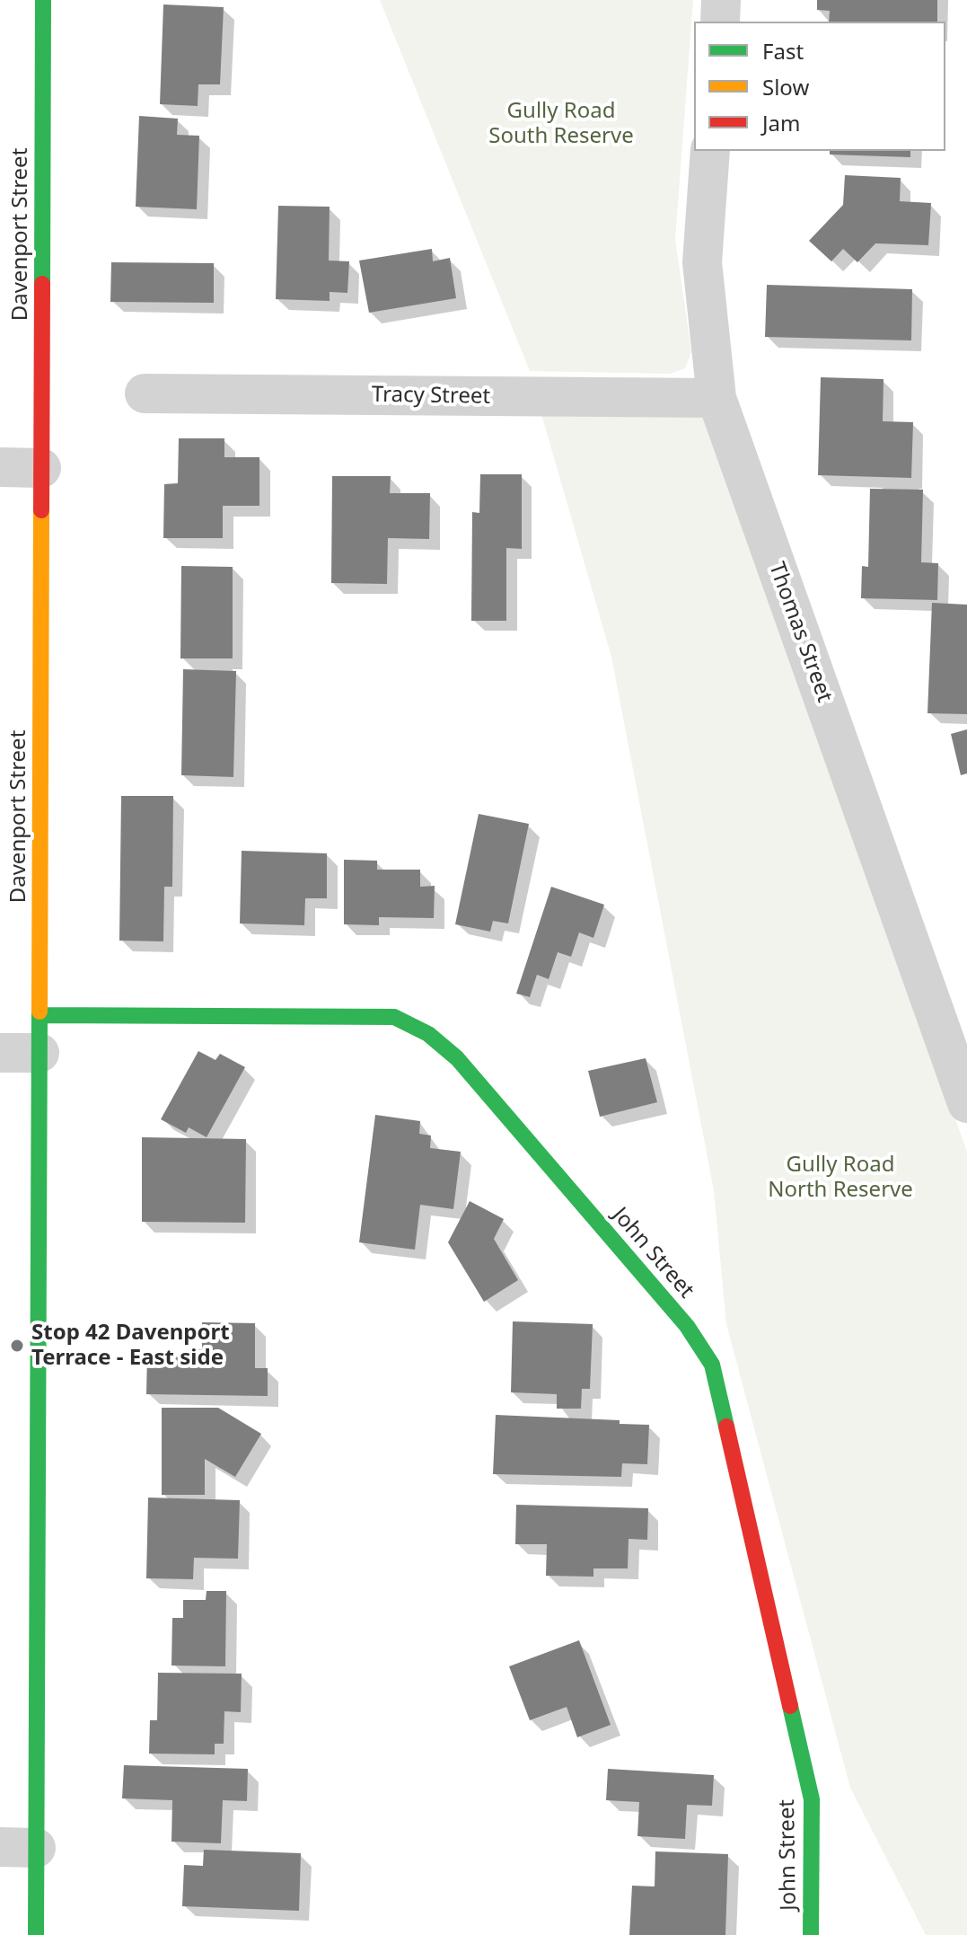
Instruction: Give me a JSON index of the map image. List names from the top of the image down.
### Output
{
  "streets": {
    "street": [
      "Davenport Street",
      "Tracy Street",
      "Thomas Street",
      "John Street"
    ]
  },
  "crossings": [
    ["Davenport Street", "John Street"],
    ["Tracy Street", "Thomas Street"]
  ],
  "parks": ["Gully Road South Reserve", "Gully Road North Reserve"],
  "places": ["Stop 42 Davenport Terrace - East side"],
  "legend": ["Fast", "Slow", "Jam"]
}
